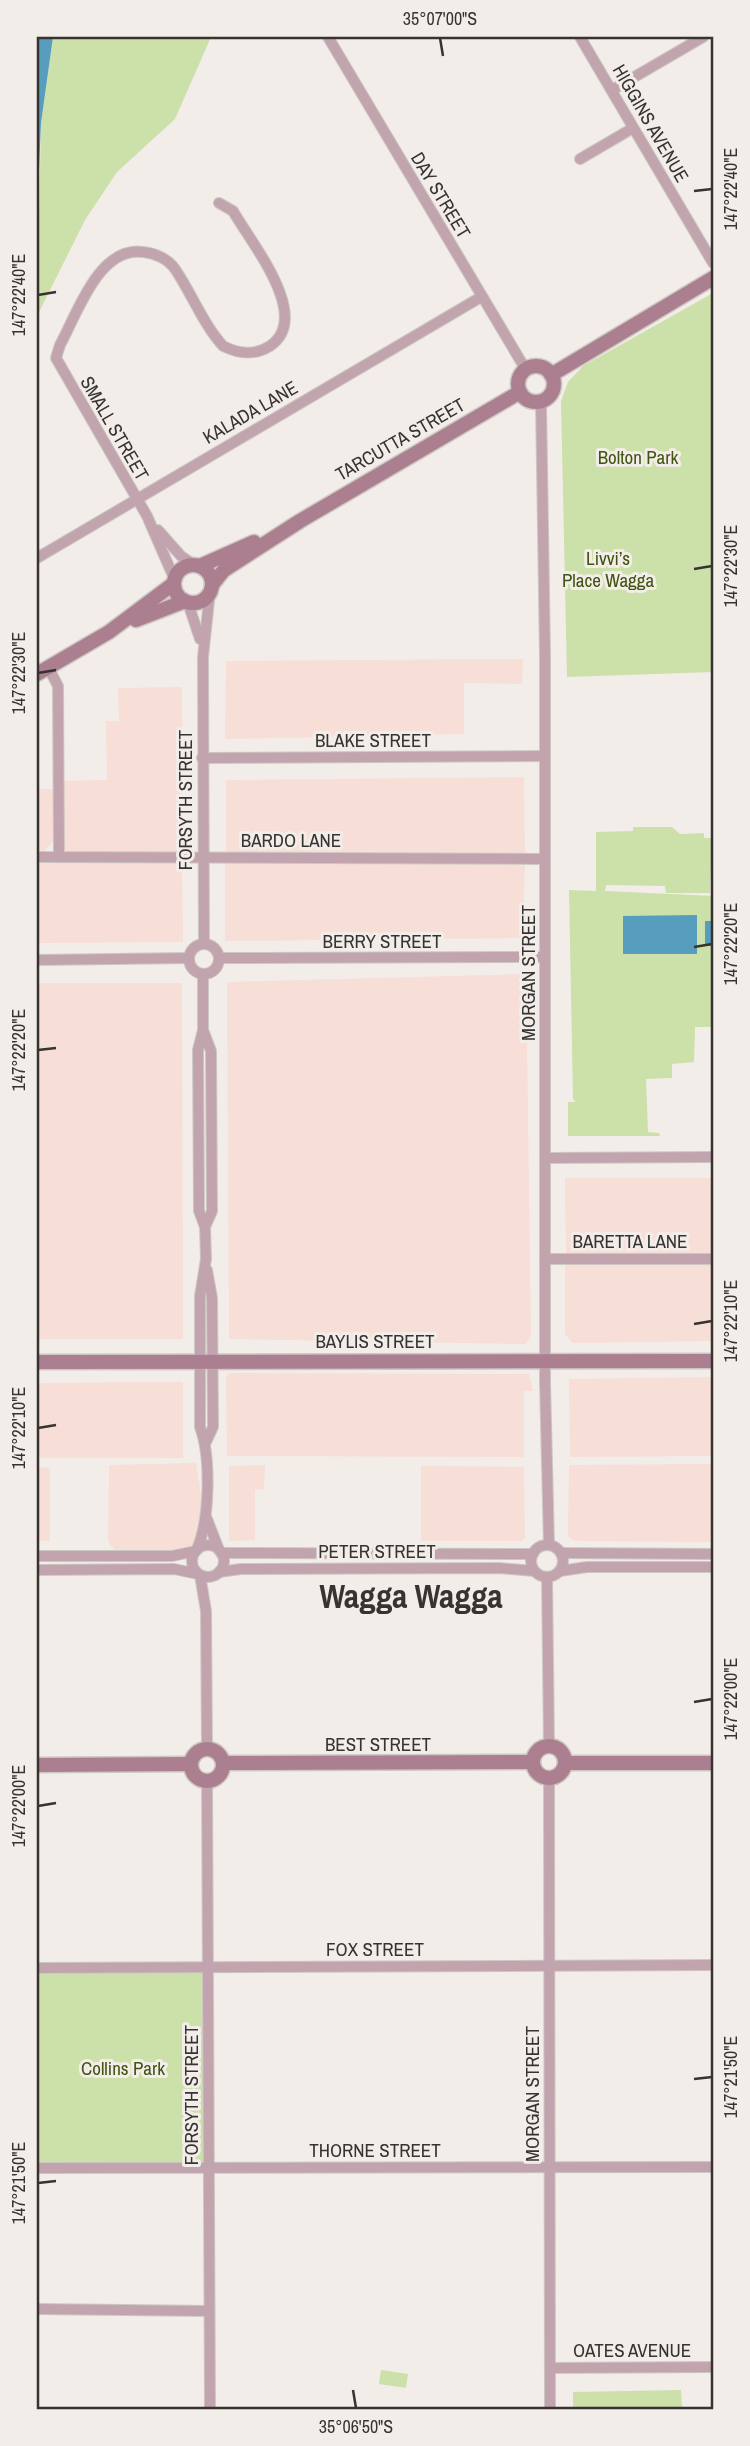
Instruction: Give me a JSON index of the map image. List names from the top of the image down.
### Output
{
  "streets": {
    "street": [
      "HIGGINS AVENUE",
      "DAY STREET",
      "KALADA LANE",
      "SMALL STREET",
      "TARCUTTA STREET",
      "BLAKE STREET",
      "FORSYTH STREET",
      "BARDO LANE",
      "BERRY STREET",
      "MORGAN STREET",
      "BARETTA LANE",
      "BAYLIS STREET",
      "PETER STREET",
      "BEST STREET",
      "FOX STREET",
      "THORNE STREET",
      "OATES AVENUE"
    ]
  },
  "crossings": [
    ["DAY STREET", "KALADA LANE"],
    ["DAY STREET", "TARCUTTA STREET"],
    ["DAY STREET", "MORGAN STREET"],
    ["KALADA LANE", "SMALL STREET"],
    ["SMALL STREET", "TARCUTTA STREET"],
    ["SMALL STREET", "FORSYTH STREET"],
    ["TARCUTTA STREET", "FORSYTH STREET"],
    ["TARCUTTA STREET", "MORGAN STREET"],
    ["BLAKE STREET", "FORSYTH STREET"],
    ["BLAKE STREET", "MORGAN STREET"],
    ["FORSYTH STREET", "BARDO LANE"],
    ["FORSYTH STREET", "BERRY STREET"],
    ["FORSYTH STREET", "BEST STREET"],
    ["FORSYTH STREET", "FOX STREET"],
    ["FORSYTH STREET", "THORNE STREET"],
    ["BARDO LANE", "MORGAN STREET"],
    ["BERRY STREET", "MORGAN STREET"],
    ["MORGAN STREET", "BARETTA LANE"],
    ["MORGAN STREET", "BAYLIS STREET"],
    ["MORGAN STREET", "PETER STREET"],
    ["MORGAN STREET", "BEST STREET"],
    ["MORGAN STREET", "FOX STREET"],
    ["MORGAN STREET", "THORNE STREET"],
    ["MORGAN STREET", "OATES AVENUE"]
  ],
  "districts": ["Wagga Wagga"],
  "parks": ["Bolton Park", "Livvi’s Place Wagga", "Collins Park"],
  "coordinates": [
    "35°07'00\"S",
    "147°22'40\"E",
    "147°22'30\"E",
    "147°22'20\"E",
    "147°22'10\"E",
    "147°22'00\"E",
    "147°21'50\"E",
    "35°06'50\"S"
  ]
}
